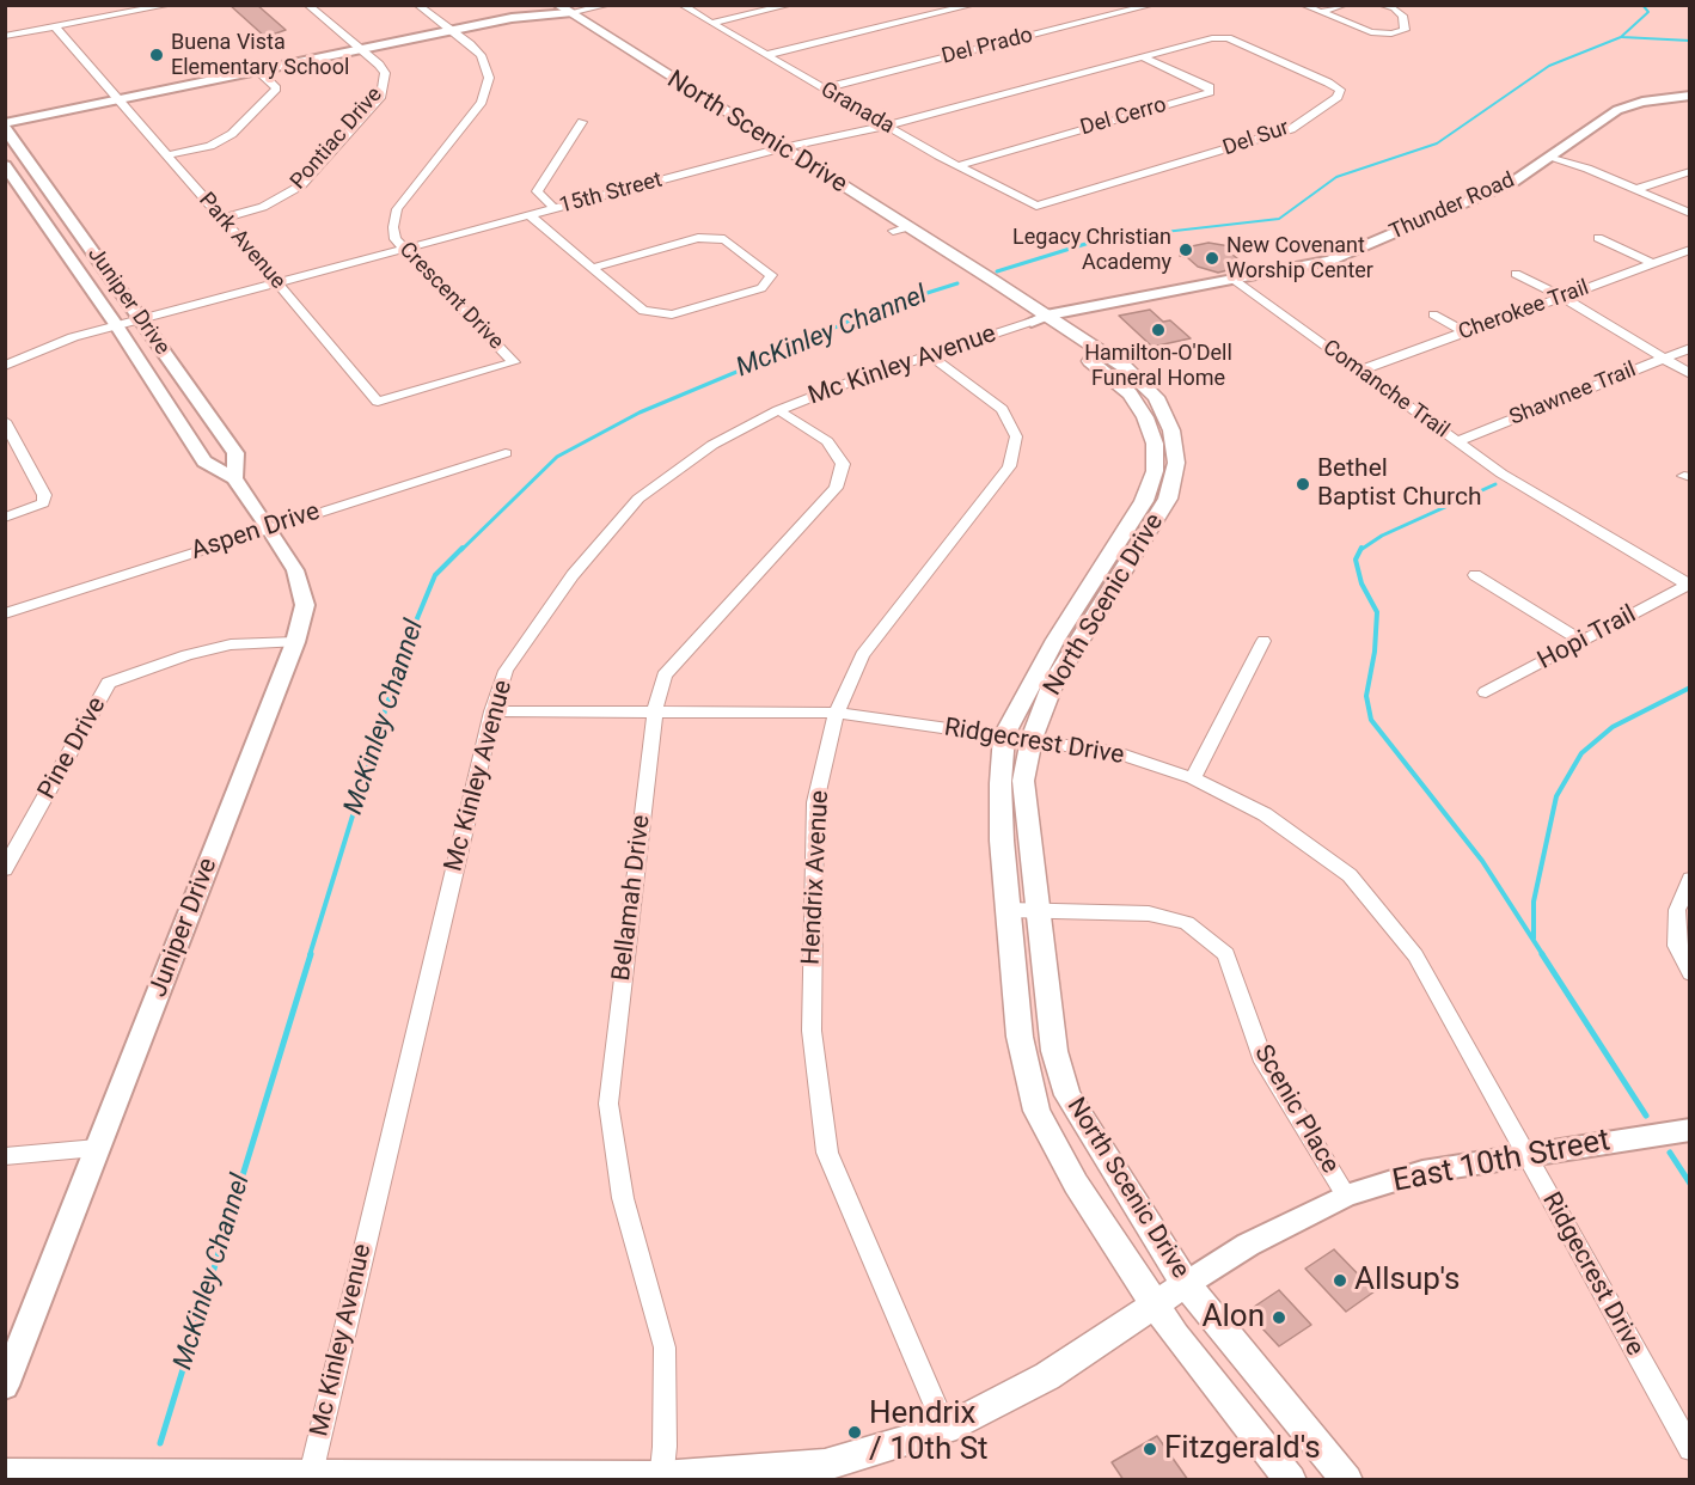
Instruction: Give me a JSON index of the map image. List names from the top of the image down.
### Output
{
  "streets": {
    "main road": ["North Scenic Drive", "East 10th Street"],
    "street": [
      "Del Prado",
      "Granada",
      "Del Cerro",
      "Pontiac Drive",
      "Del Sur",
      "15th Street",
      "Thunder Road",
      "Park Avenue",
      "Crescent Drive",
      "Juniper Drive",
      "Cherokee Trail",
      "Mc Kinley Avenue",
      "Comanche Trail",
      "Shawnee Trail",
      "Aspen Drive",
      "Hopi Trail",
      "Ridgecrest Drive",
      "Pine Drive",
      "Hendrix Avenue",
      "Bellamah Drive",
      "Scenic Place"
    ]
  },
  "crossings": [
    ["Del Prado", "Granada"],
    ["Granada", "Del Cerro"],
    ["Granada", "Del Sur"],
    ["Granada", "15th Street"],
    ["Del Cerro", "15th Street"],
    ["North Scenic Drive", "15th Street"],
    ["North Scenic Drive", "Thunder Road"],
    ["North Scenic Drive", "Mc Kinley Avenue"],
    ["North Scenic Drive", "Ridgecrest Drive"],
    ["North Scenic Drive", "Scenic Place"],
    ["North Scenic Drive", "East 10th Street"],
    ["Pontiac Drive", "Park Avenue"],
    ["Del Sur", "15th Street"],
    ["15th Street", "Park Avenue"],
    ["15th Street", "Crescent Drive"],
    ["15th Street", "Juniper Drive"],
    ["Thunder Road", "Mc Kinley Avenue"],
    ["Thunder Road", "Comanche Trail"],
    ["Park Avenue", "Crescent Drive"],
    ["Juniper Drive", "Aspen Drive"],
    ["Juniper Drive", "Pine Drive"],
    ["Cherokee Trail", "Comanche Trail"],
    ["Mc Kinley Avenue", "Ridgecrest Drive"],
    ["Mc Kinley Avenue", "Hendrix Avenue"],
    ["Mc Kinley Avenue", "Bellamah Drive"],
    ["Mc Kinley Avenue", "East 10th Street"],
    ["Comanche Trail", "Shawnee Trail"],
    ["Comanche Trail", "Hopi Trail"],
    ["Ridgecrest Drive", "Hendrix Avenue"],
    ["Ridgecrest Drive", "Bellamah Drive"],
    ["Ridgecrest Drive", "East 10th Street"],
    ["Hendrix Avenue", "East 10th Street"],
    ["Bellamah Drive", "East 10th Street"],
    ["Scenic Place", "East 10th Street"]
  ],
  "water": ["McKinley Channel"],
  "places": [
    "Buena Vista Elementary School",
    "Legacy Christian Academy",
    "New Covenant Worship Center",
    "Hamilton-O'Dell Funeral Home",
    "Bethel Baptist Church",
    "Allsup's",
    "Alon",
    "Hendrix / 10th St",
    "Fitzgerald's"
  ]
}
